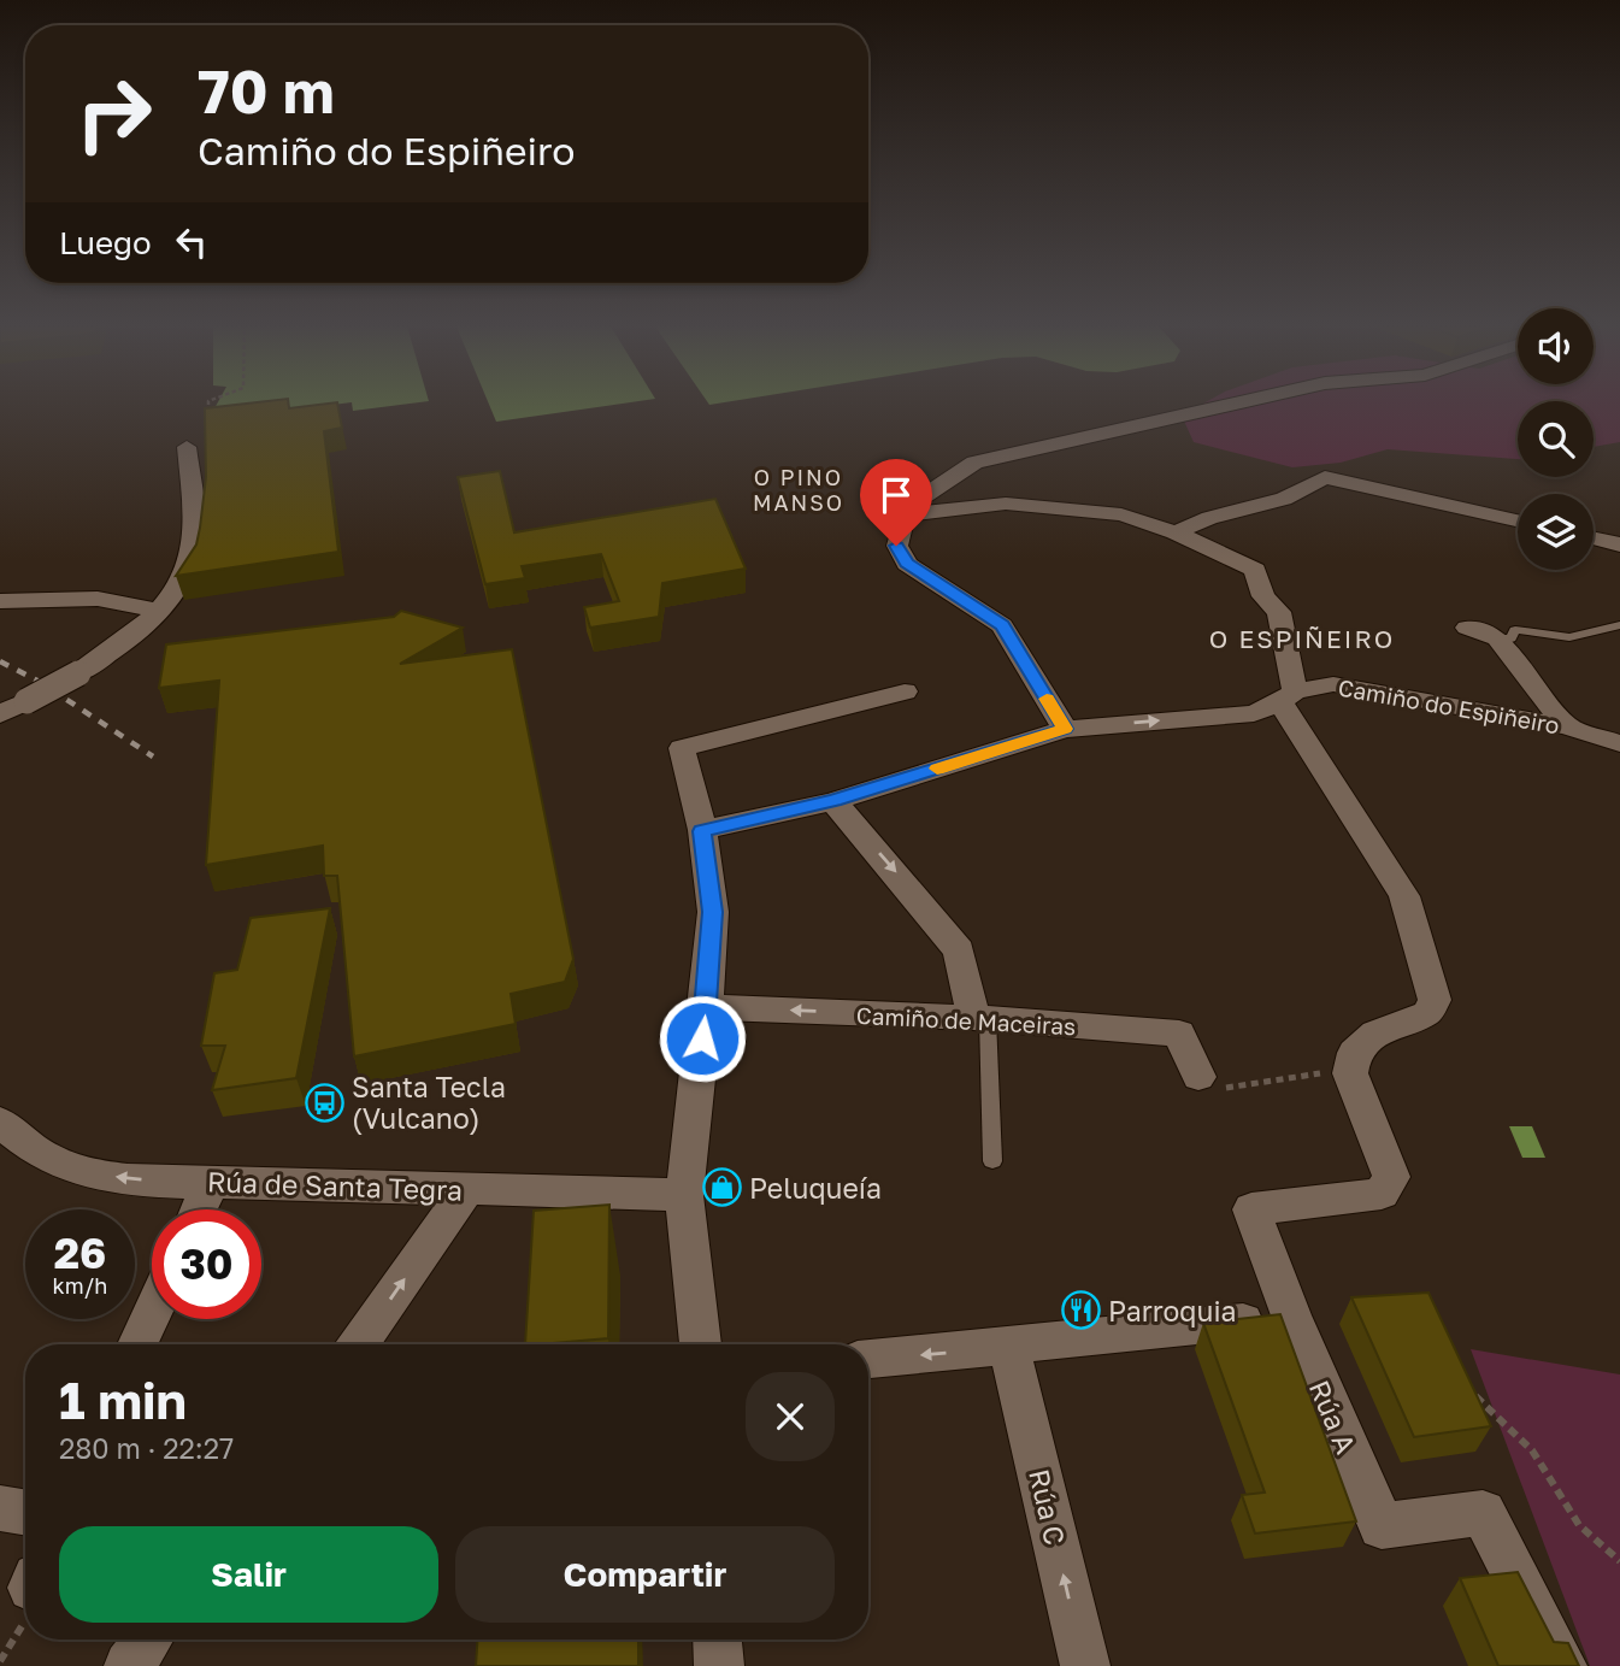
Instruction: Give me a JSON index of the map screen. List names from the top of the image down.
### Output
{
  "streets": {
    "street": [
      "Camiño do Espiñeiro",
      "Camiño de Maceiras",
      "Rúa de Santa Tegra",
      "Rúa A",
      "Rúa C"
    ]
  },
  "one_way": ["Camiño de Maceiras", "Rúa C"],
  "districts": ["O PINO MANSO", "O ESPIÑEIRO"],
  "places": {
    "bus stop": ["Santa Tecla (Vulcano)"],
    "shop": ["Peluqueía"],
    "restaurant": ["Parroquia"]
  },
  "page": {
    "turn": ["70 m", "Camiño do Espiñeiro"],
    "then": "Luego",
    "speed": "26 km/h",
    "limit": "30",
    "heading": ["1 min", "280 m · 22:27"],
    "buttons": ["Salir", "Compartir"]
  }
}
